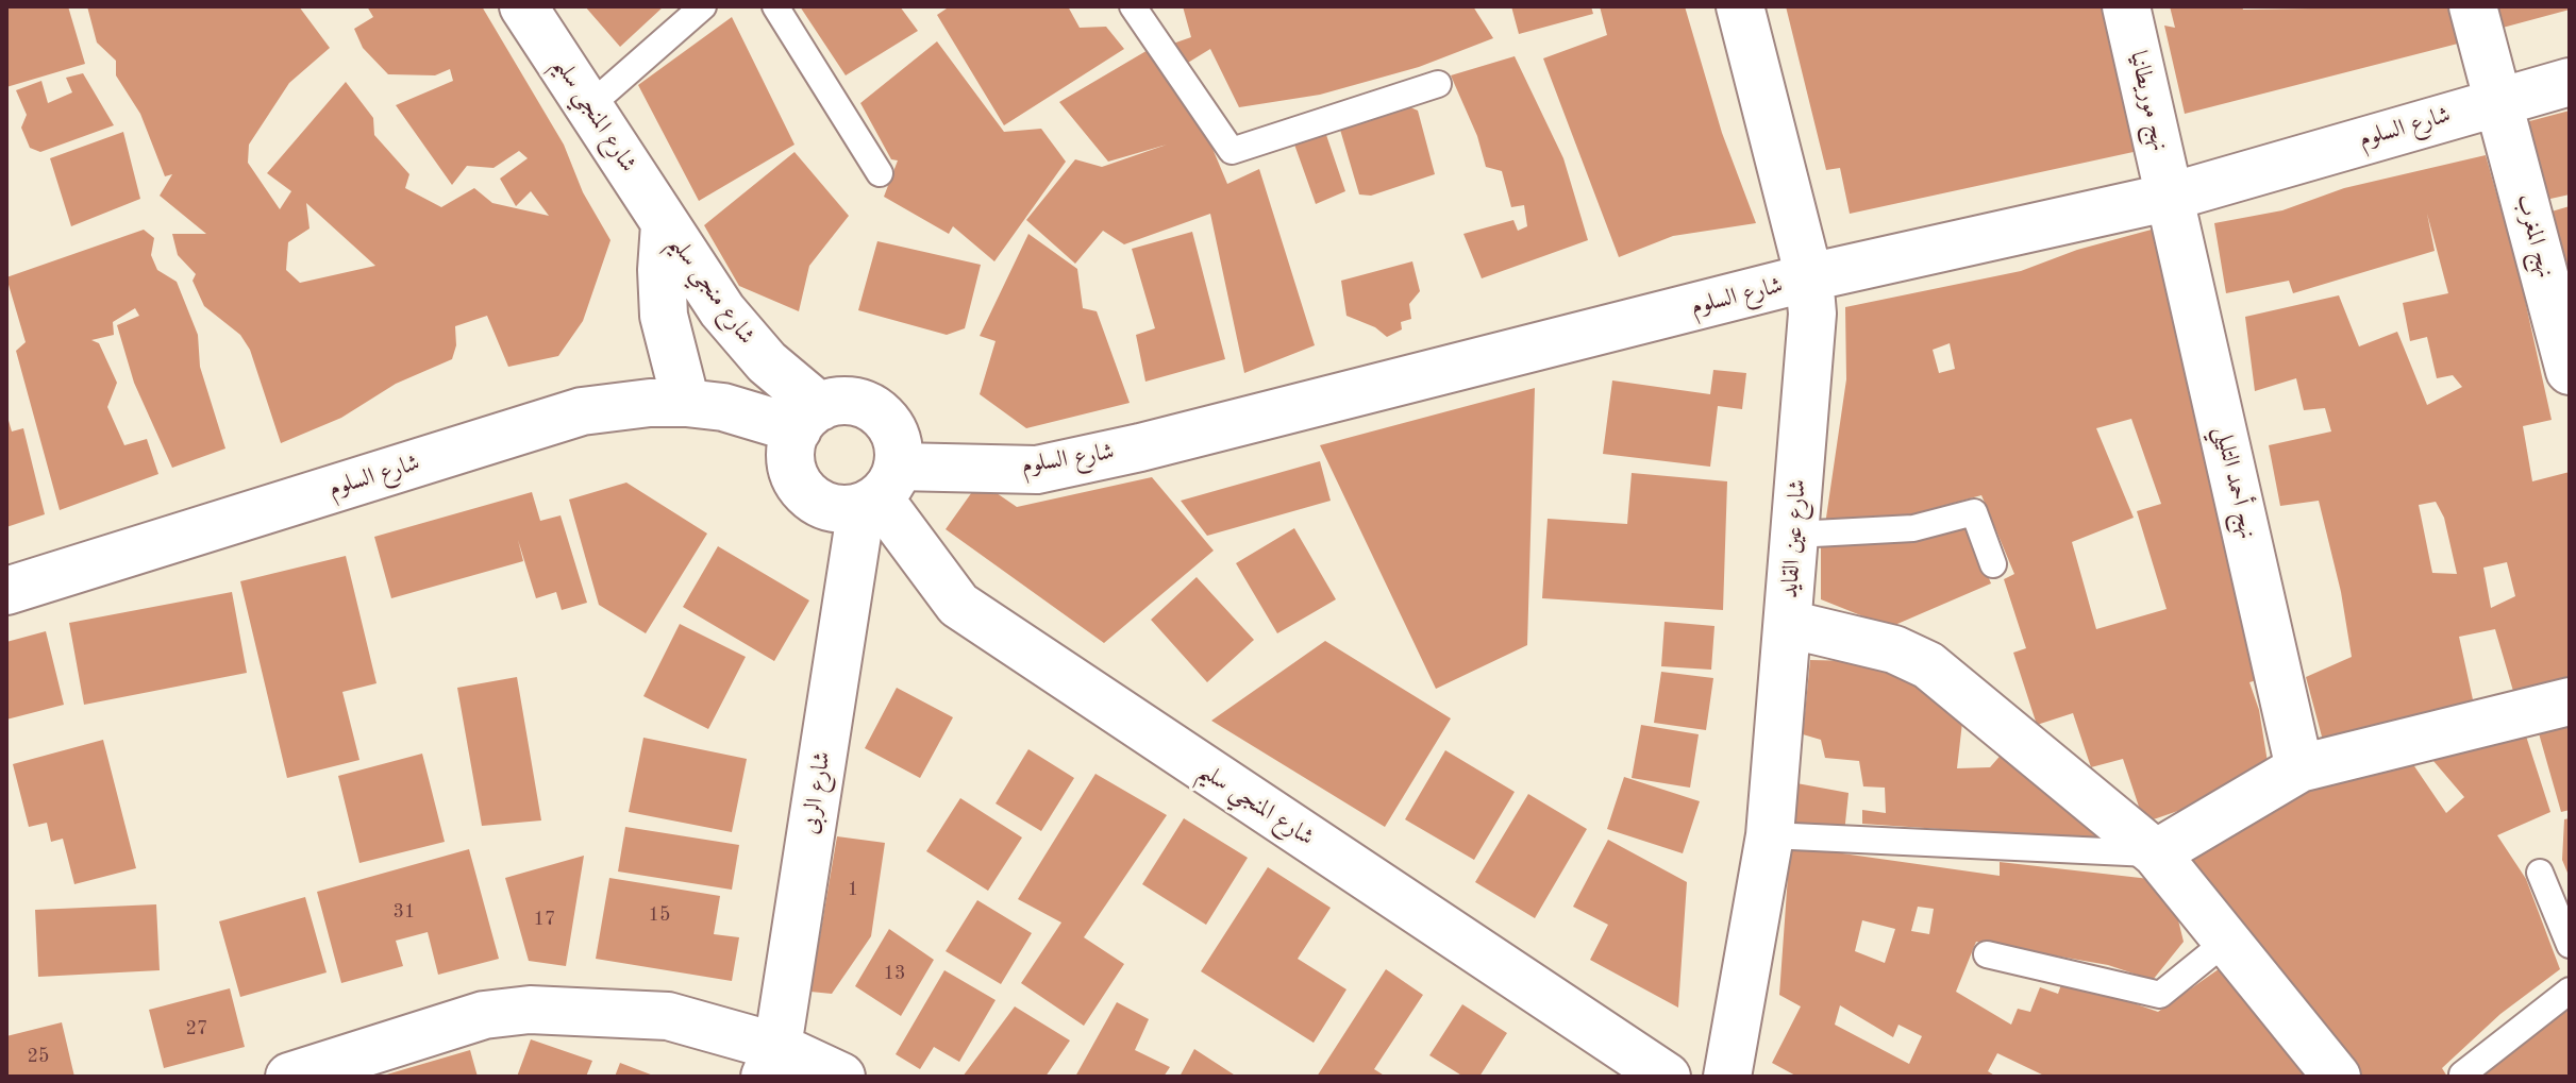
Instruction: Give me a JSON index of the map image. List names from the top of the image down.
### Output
{
  "streets": {
    "street": [
      "نهج موريطانيا",
      "شارع المنجي سليم",
      "شارع السلوم",
      "نهج المغرب",
      "شارع منجي سليم",
      "نهج أحمد التليلي",
      "شارع عين القايد",
      "شارع الربى"
    ]
  },
  "crossings": [
    ["نهج موريطانيا", "شارع السلوم"],
    ["نهج موريطانيا", "نهج أحمد التليلي"],
    ["شارع المنجي سليم", "شارع السلوم"],
    ["شارع المنجي سليم", "شارع منجي سليم"],
    ["شارع المنجي سليم", "شارع الربى"],
    ["شارع السلوم", "نهج المغرب"],
    ["شارع السلوم", "شارع منجي سليم"],
    ["شارع السلوم", "نهج أحمد التليلي"],
    ["شارع السلوم", "شارع عين القايد"],
    ["شارع السلوم", "شارع الربى"],
    ["شارع منجي سليم", "شارع الربى"]
  ],
  "house_numbers": [
    "1",
    "31",
    "15",
    "17",
    "13",
    "27",
    "25"
  ]
}
